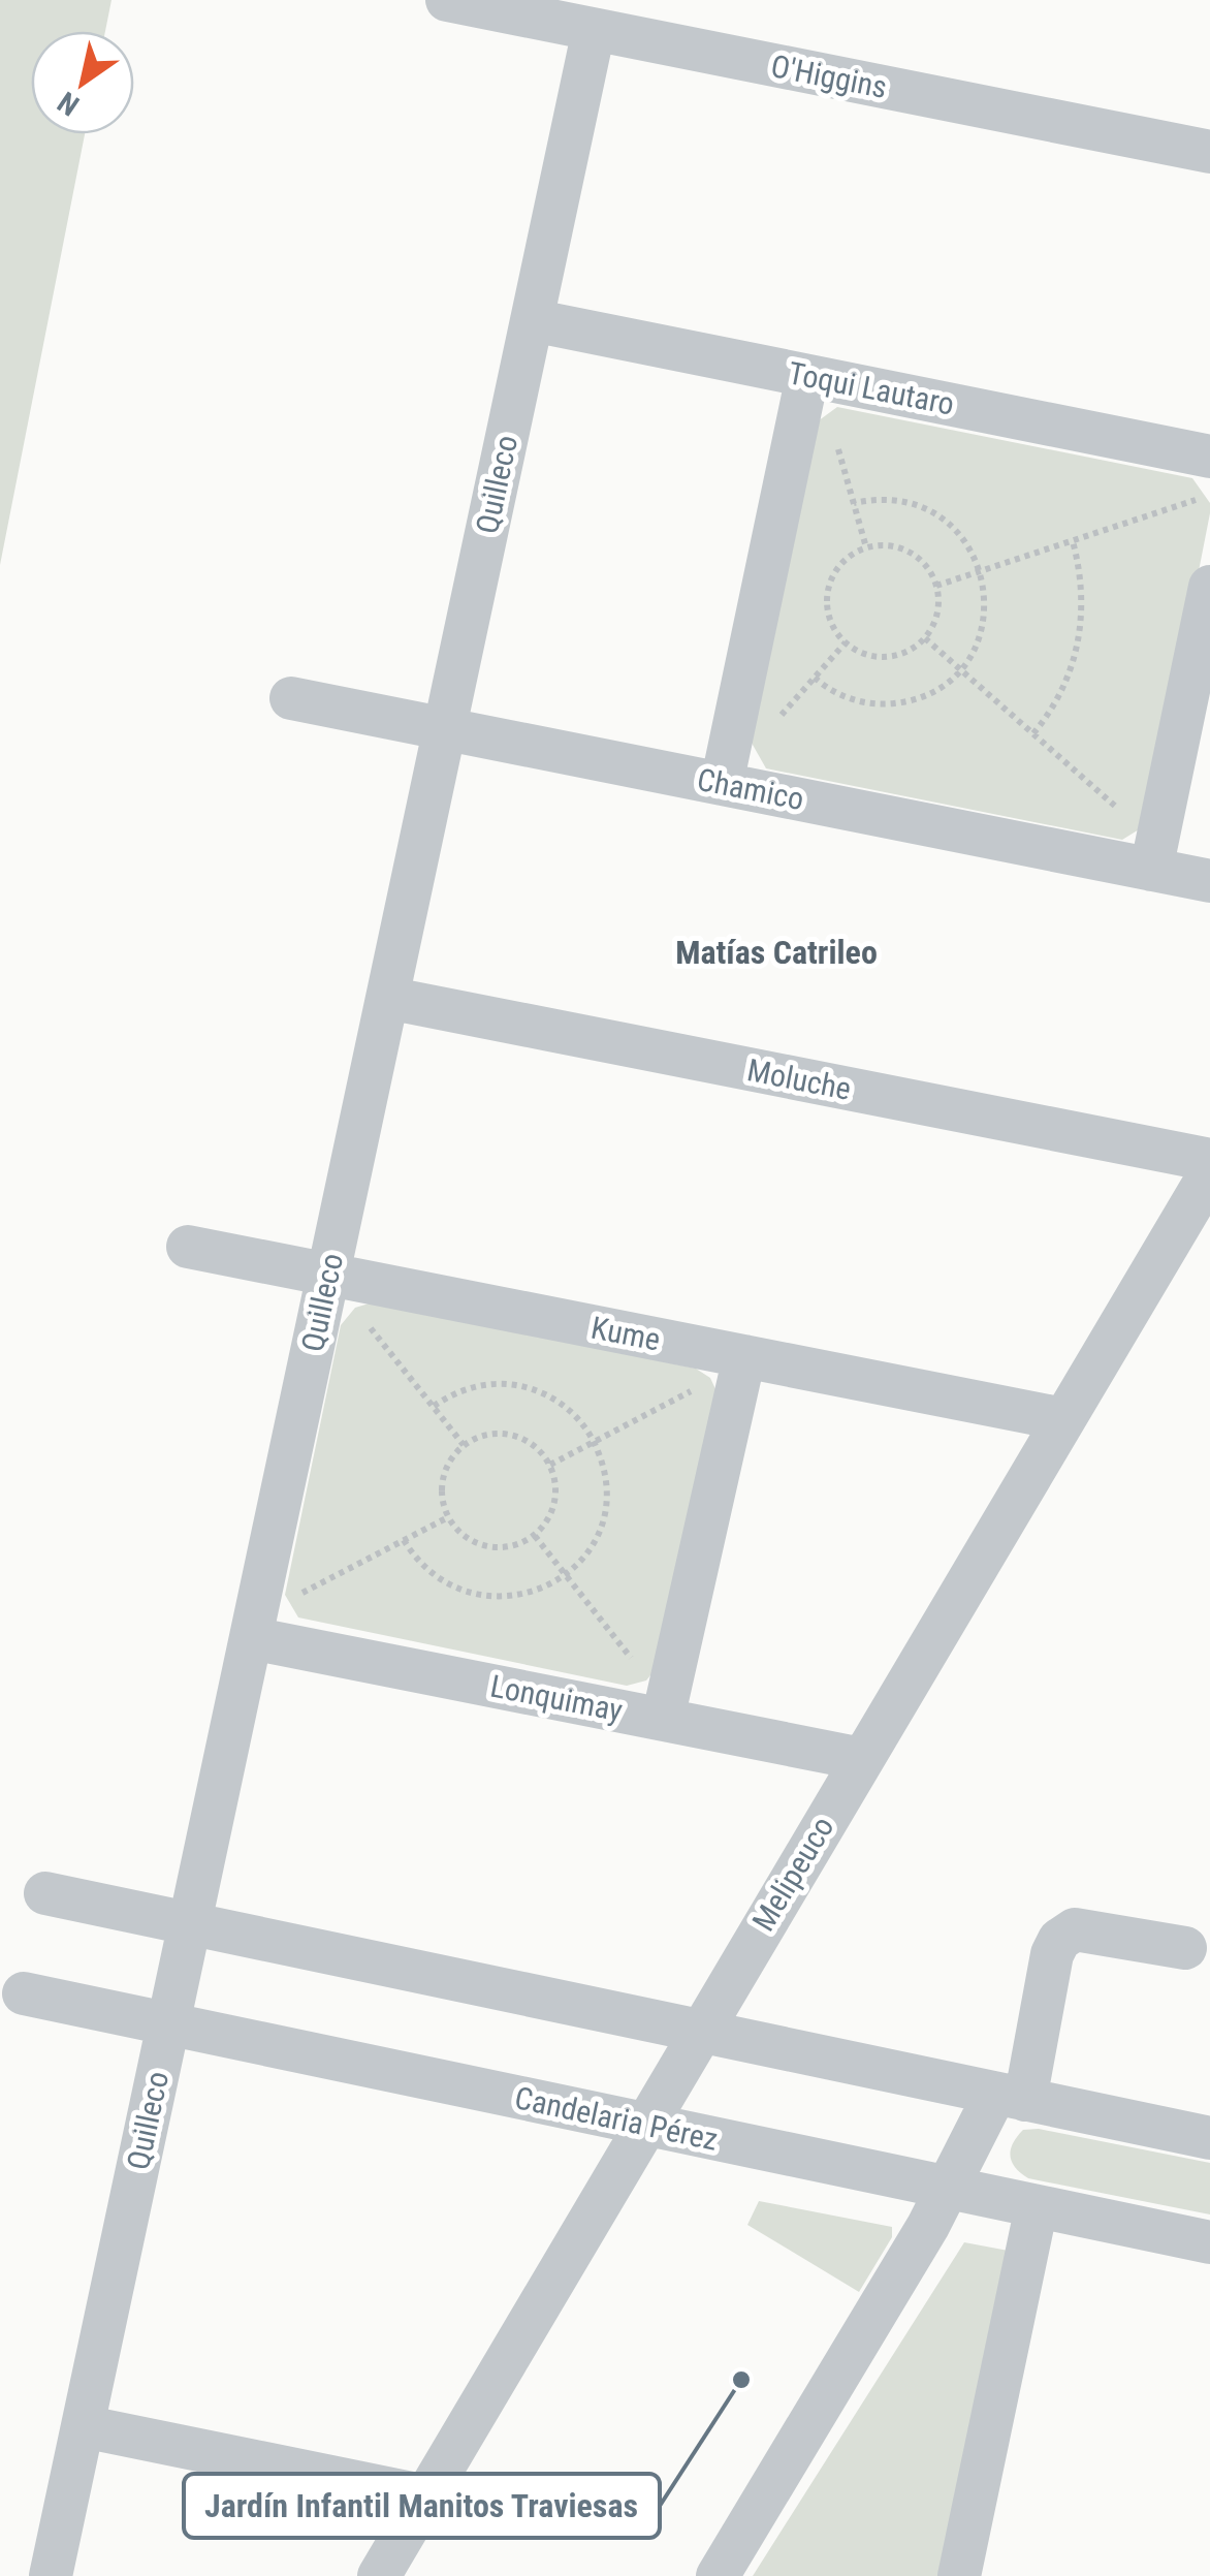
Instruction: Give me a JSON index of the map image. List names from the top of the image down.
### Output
{
  "streets": {
    "street": [
      "O'Higgins",
      "Toqui Lautaro",
      "Quilleco",
      "Chamico",
      "Moluche",
      "Kume",
      "Lonquimay",
      "Melipeuco",
      "Candelaria Pérez"
    ]
  },
  "crossings": [
    ["O'Higgins", "Quilleco"],
    ["Toqui Lautaro", "Quilleco"],
    ["Quilleco", "Chamico"],
    ["Quilleco", "Moluche"],
    ["Quilleco", "Kume"],
    ["Quilleco", "Lonquimay"],
    ["Quilleco", "Candelaria Pérez"],
    ["Kume", "Melipeuco"],
    ["Lonquimay", "Melipeuco"],
    ["Melipeuco", "Candelaria Pérez"]
  ],
  "districts": ["Matías Catrileo"],
  "places": ["Jardín Infantil Manitos Traviesas"],
  "north": "bottom left"
}
